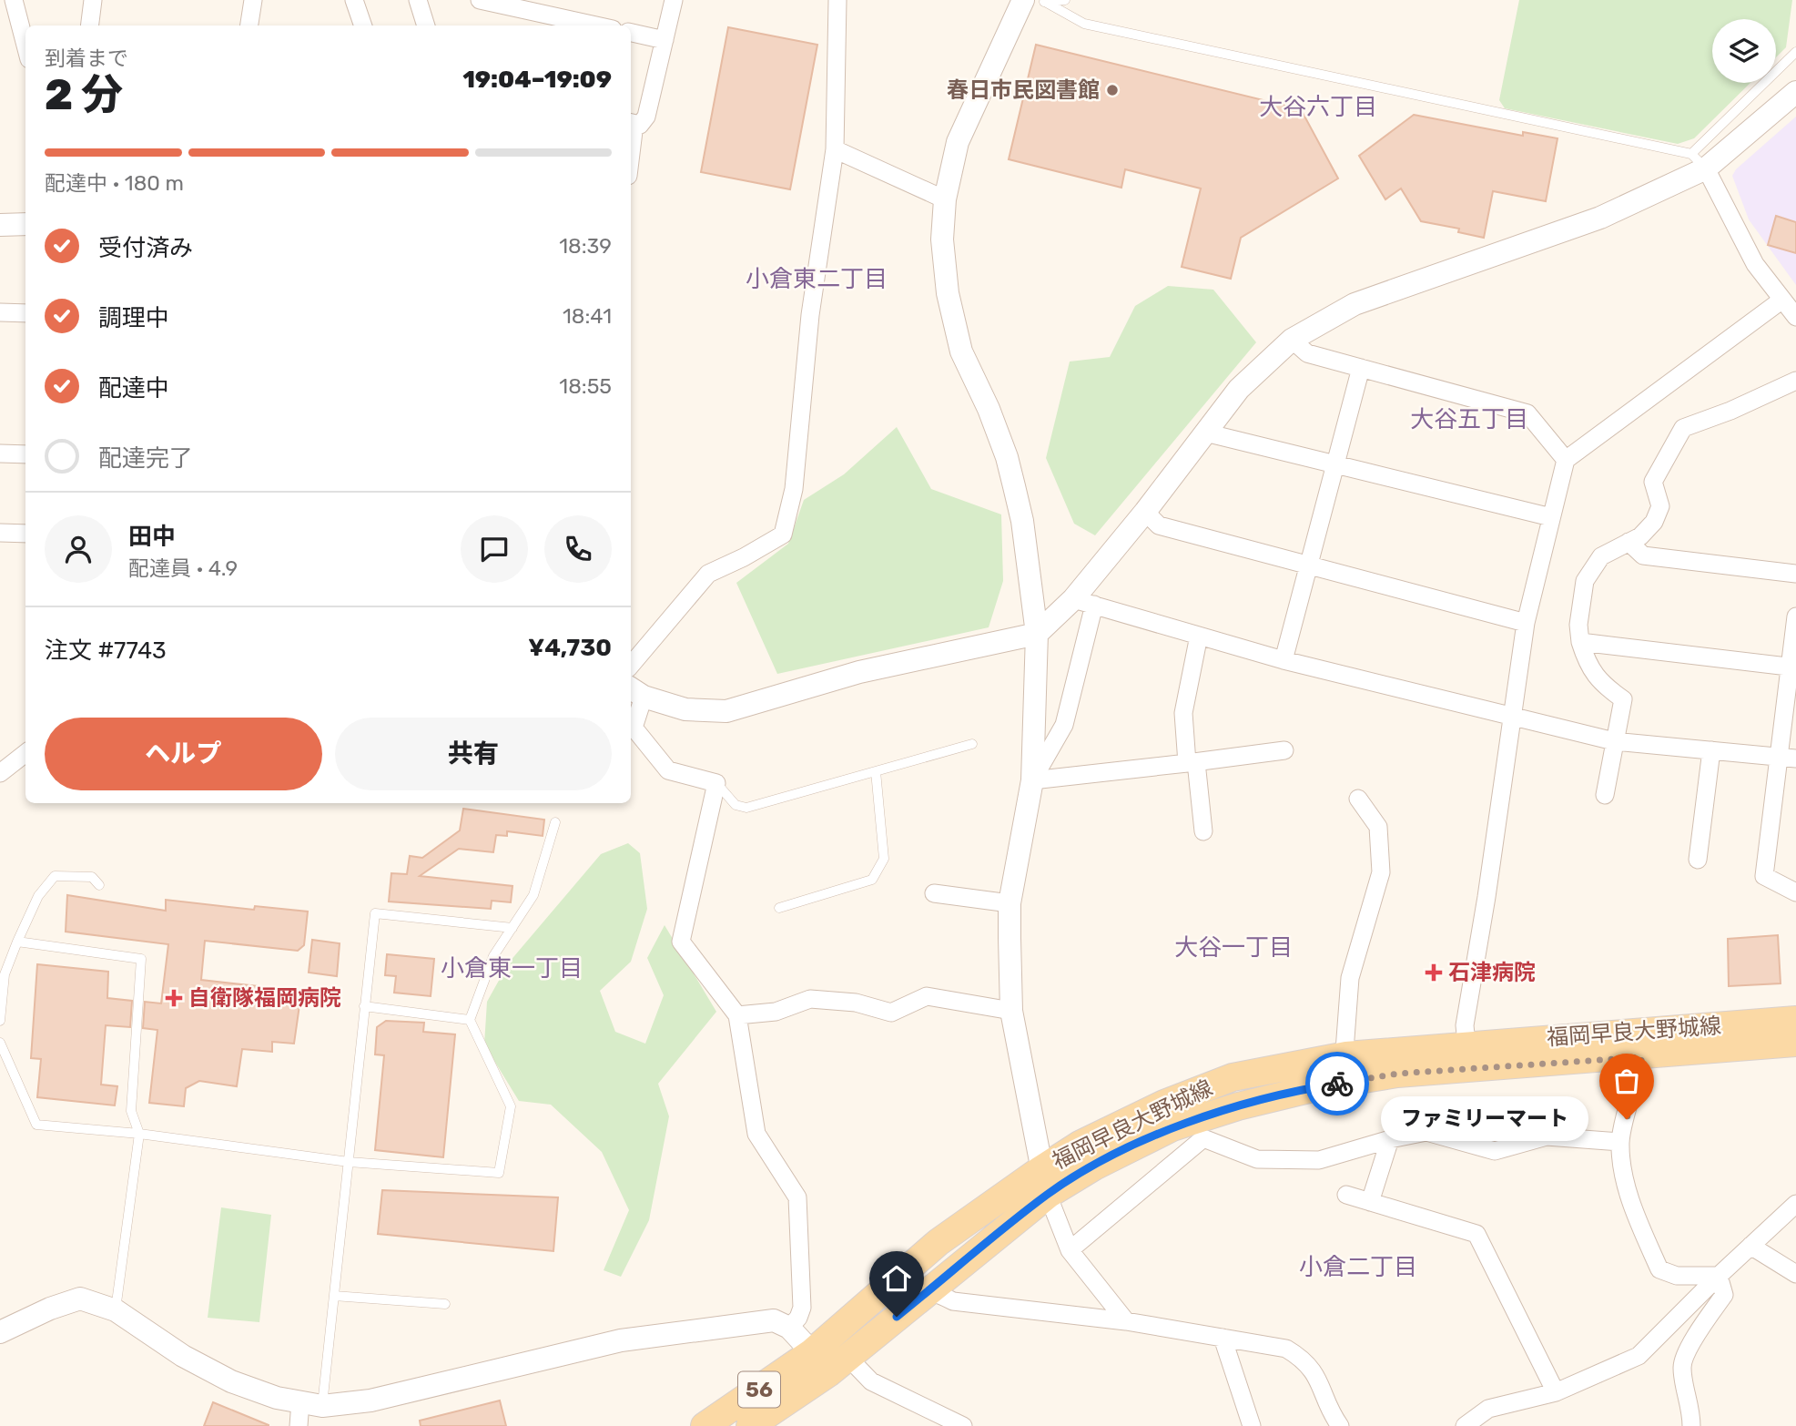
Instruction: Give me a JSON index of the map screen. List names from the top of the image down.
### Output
{
  "streets": {
    "main road": ["福岡早良大野城線", "56"]
  },
  "districts": [
    "大谷六丁目",
    "小倉東二丁目",
    "大谷五丁目",
    "大谷一丁目",
    "小倉東一丁目",
    "小倉二丁目"
  ],
  "places": {
    "other": ["春日市民図書館", "ファミリーマート"],
    "health": ["石津病院", "自衛隊福岡病院"]
  },
  "page": {
    "heading": ["2 分", "到着まで", "19:04–19:09"],
    "panel": [
      "田中",
      "配達員 · 4.9",
      "注文 #7743",
      "¥4,730"
    ],
    "bar": "配達中 · 180 m",
    "list": [
      ["受付済み", "18:39"],
      ["調理中", "18:41"],
      ["配達中", "18:55"],
      "配達完了"
    ],
    "buttons": ["ヘルプ", "共有"],
    "bubble": "ファミリーマート"
  }
}
